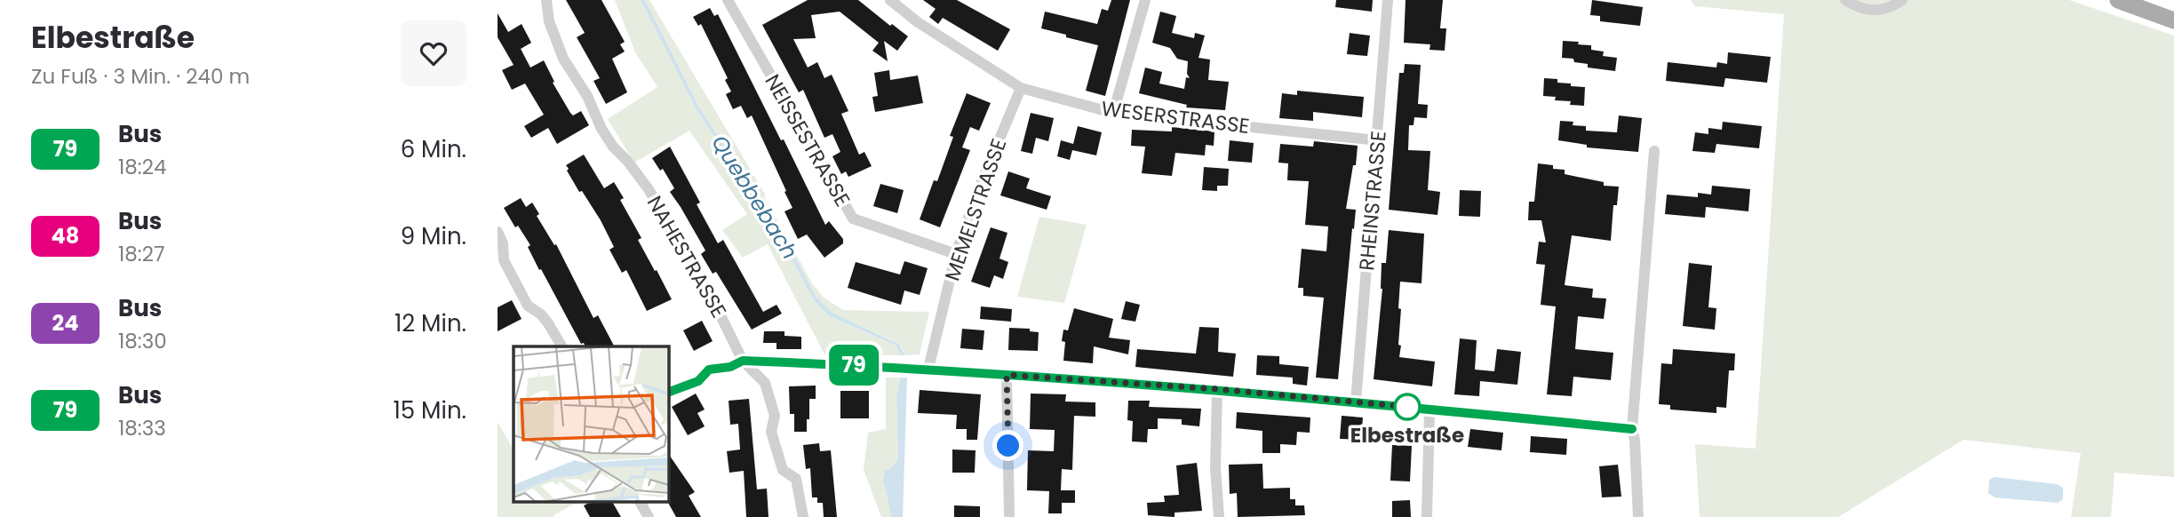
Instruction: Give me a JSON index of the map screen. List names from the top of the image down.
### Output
{
  "streets": {
    "street": [
      "WESERSTRASSE",
      "NEISSESTRASSE",
      "RHEINSTRASSE",
      "MEMELSTRASSE",
      "NAHESTRASSE"
    ]
  },
  "crossings": [
    ["WESERSTRASSE", "RHEINSTRASSE"],
    ["WESERSTRASSE", "MEMELSTRASSE"],
    ["NEISSESTRASSE", "MEMELSTRASSE"]
  ],
  "water": ["Quebbebach"],
  "places": ["Elbestraße"],
  "lines": ["bus line 79"],
  "page": {
    "heading": ["Elbestraße", "Zu Fuß · 3 Min. · 240 m"],
    "on_map": "79",
    "list": [
      {
        "mark": "79",
        "name": "Bus",
        "note": "18:24",
        "value": "6 Min."
      },
      {
        "mark": "48",
        "name": "Bus",
        "note": "18:27",
        "value": "9 Min."
      },
      {
        "mark": "24",
        "name": "Bus",
        "note": "18:30",
        "value": "12 Min."
      },
      {
        "mark": "79",
        "name": "Bus",
        "note": "18:33",
        "value": "15 Min."
      }
    ]
  }
}
